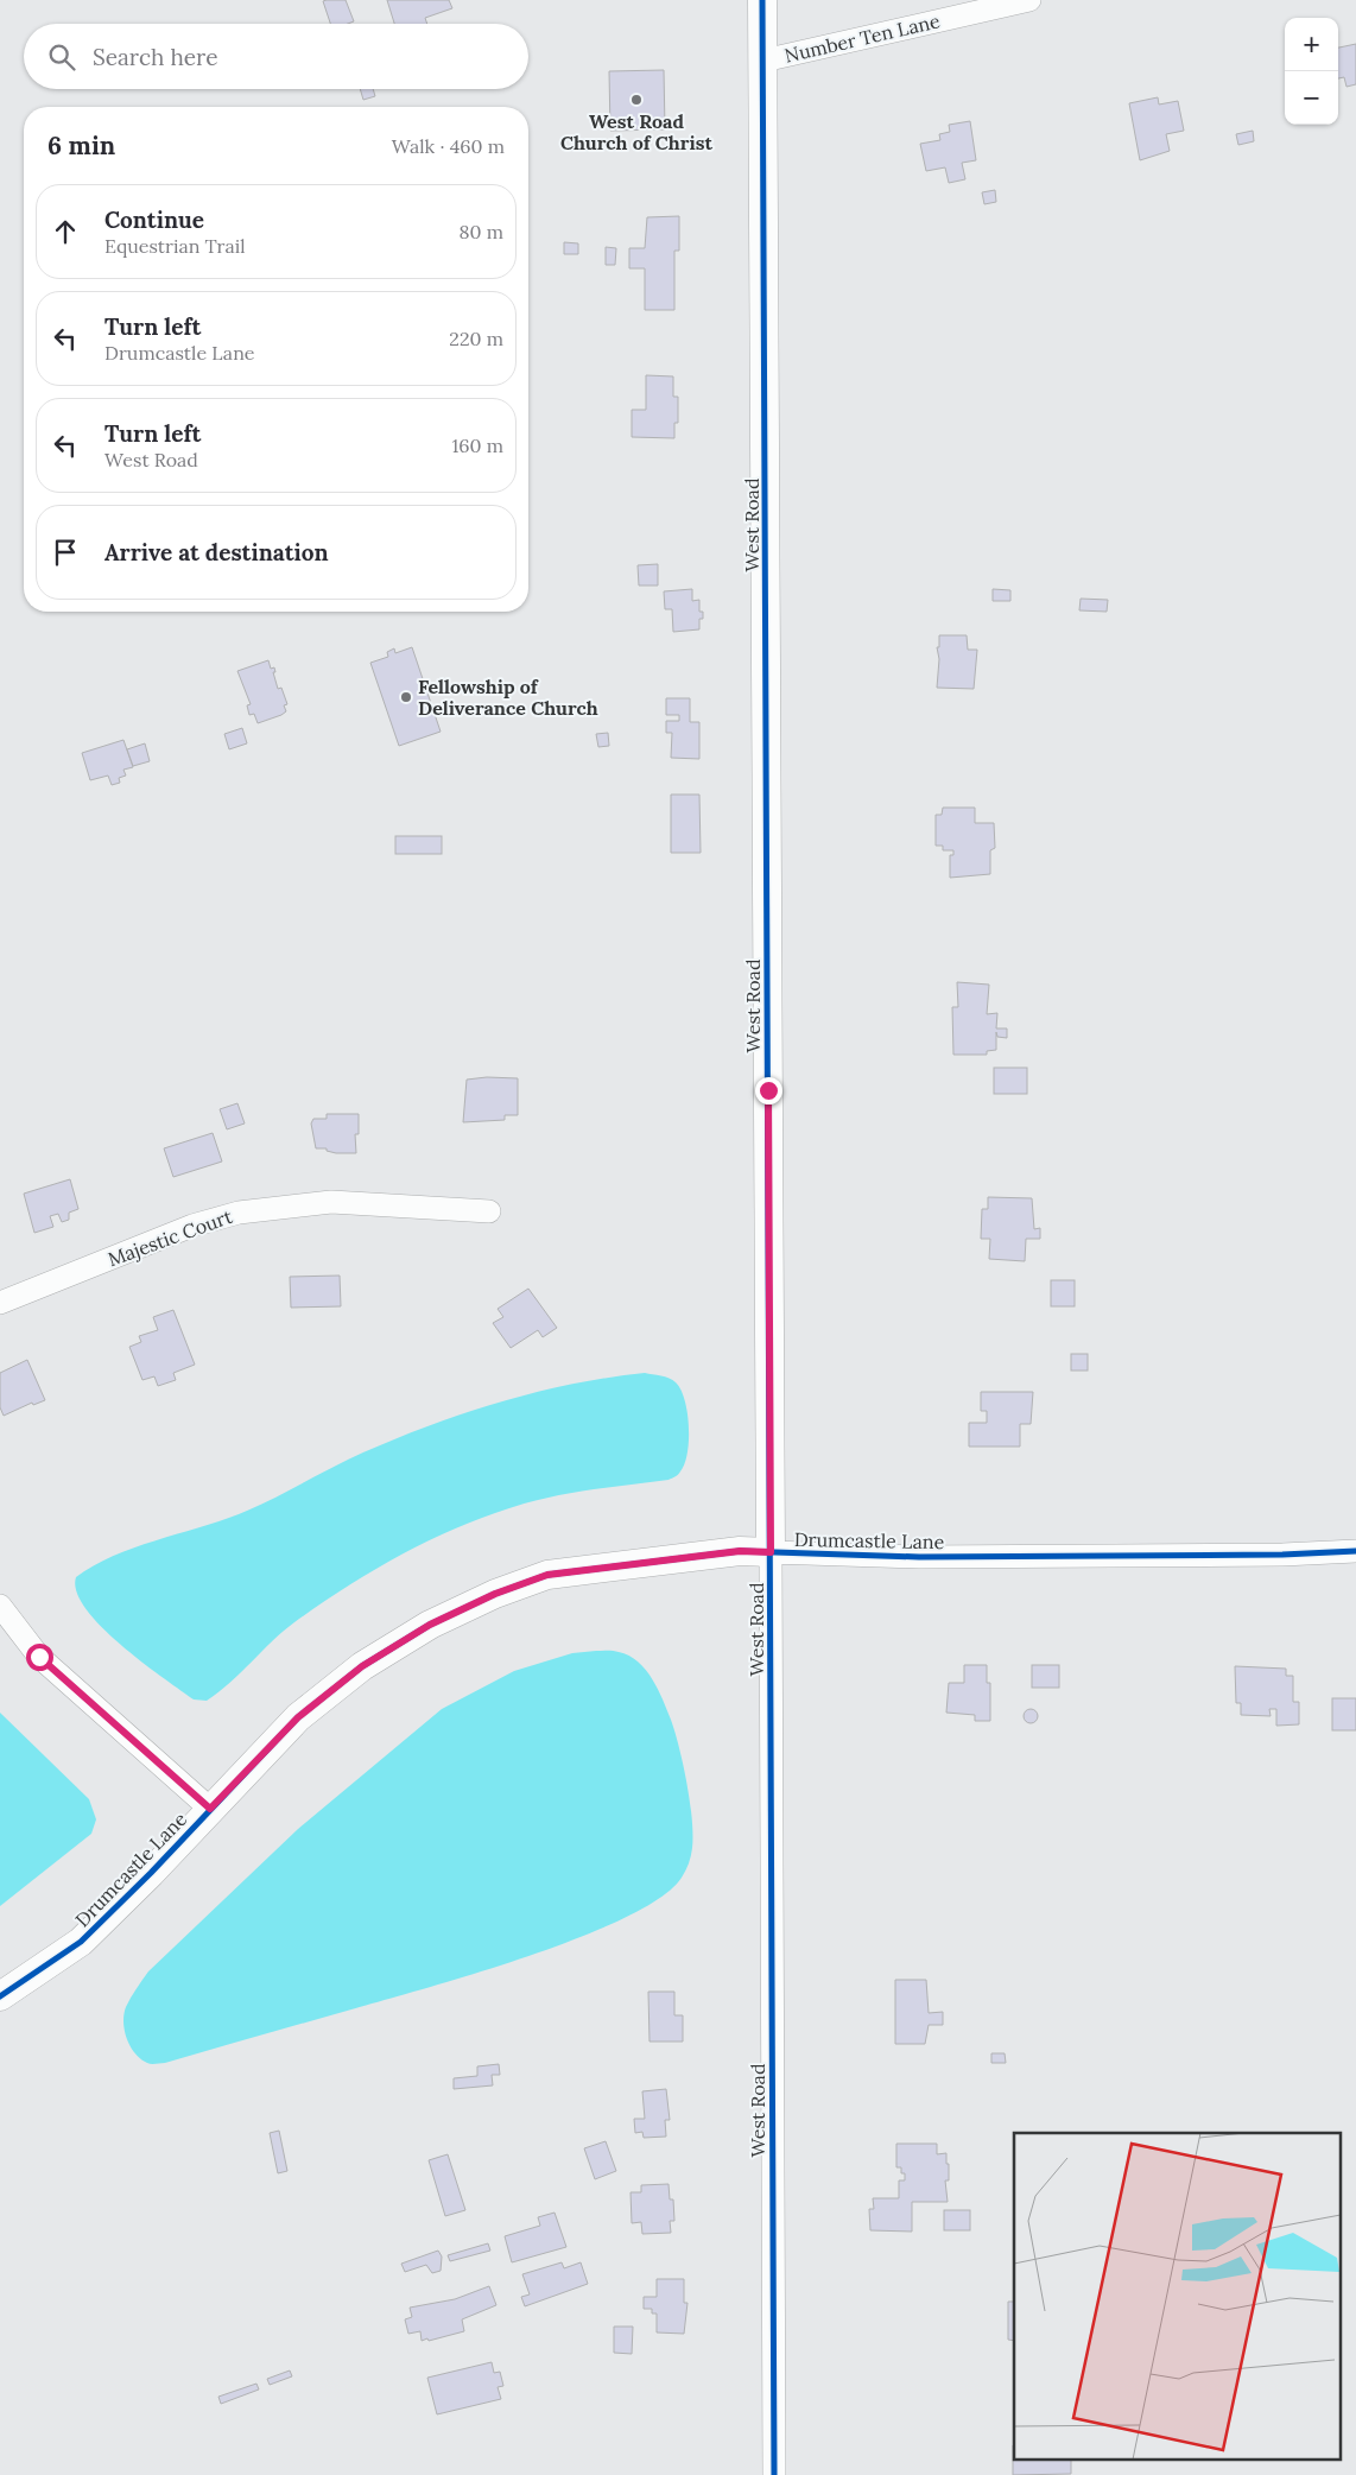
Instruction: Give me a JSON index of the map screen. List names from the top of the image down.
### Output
{
  "streets": {
    "street": [
      "Number Ten Lane",
      "West Road",
      "Majestic Court",
      "Drumcastle Lane"
    ]
  },
  "crossings": [
    ["Number Ten Lane", "West Road"],
    ["West Road", "Drumcastle Lane"]
  ],
  "places": ["West Road Church of Christ", "Fellowship of Deliverance Church"],
  "page": {
    "map_buttons": ["+", "−"],
    "search": "Search here",
    "heading": ["6 min", "Walk · 460 m"],
    "list": [
      ["Continue", "Equestrian Trail", "80 m"],
      ["Turn left", "Drumcastle Lane", "220 m"],
      ["Turn left", "West Road", "160 m"],
      "Arrive at destination"
    ]
  }
}
